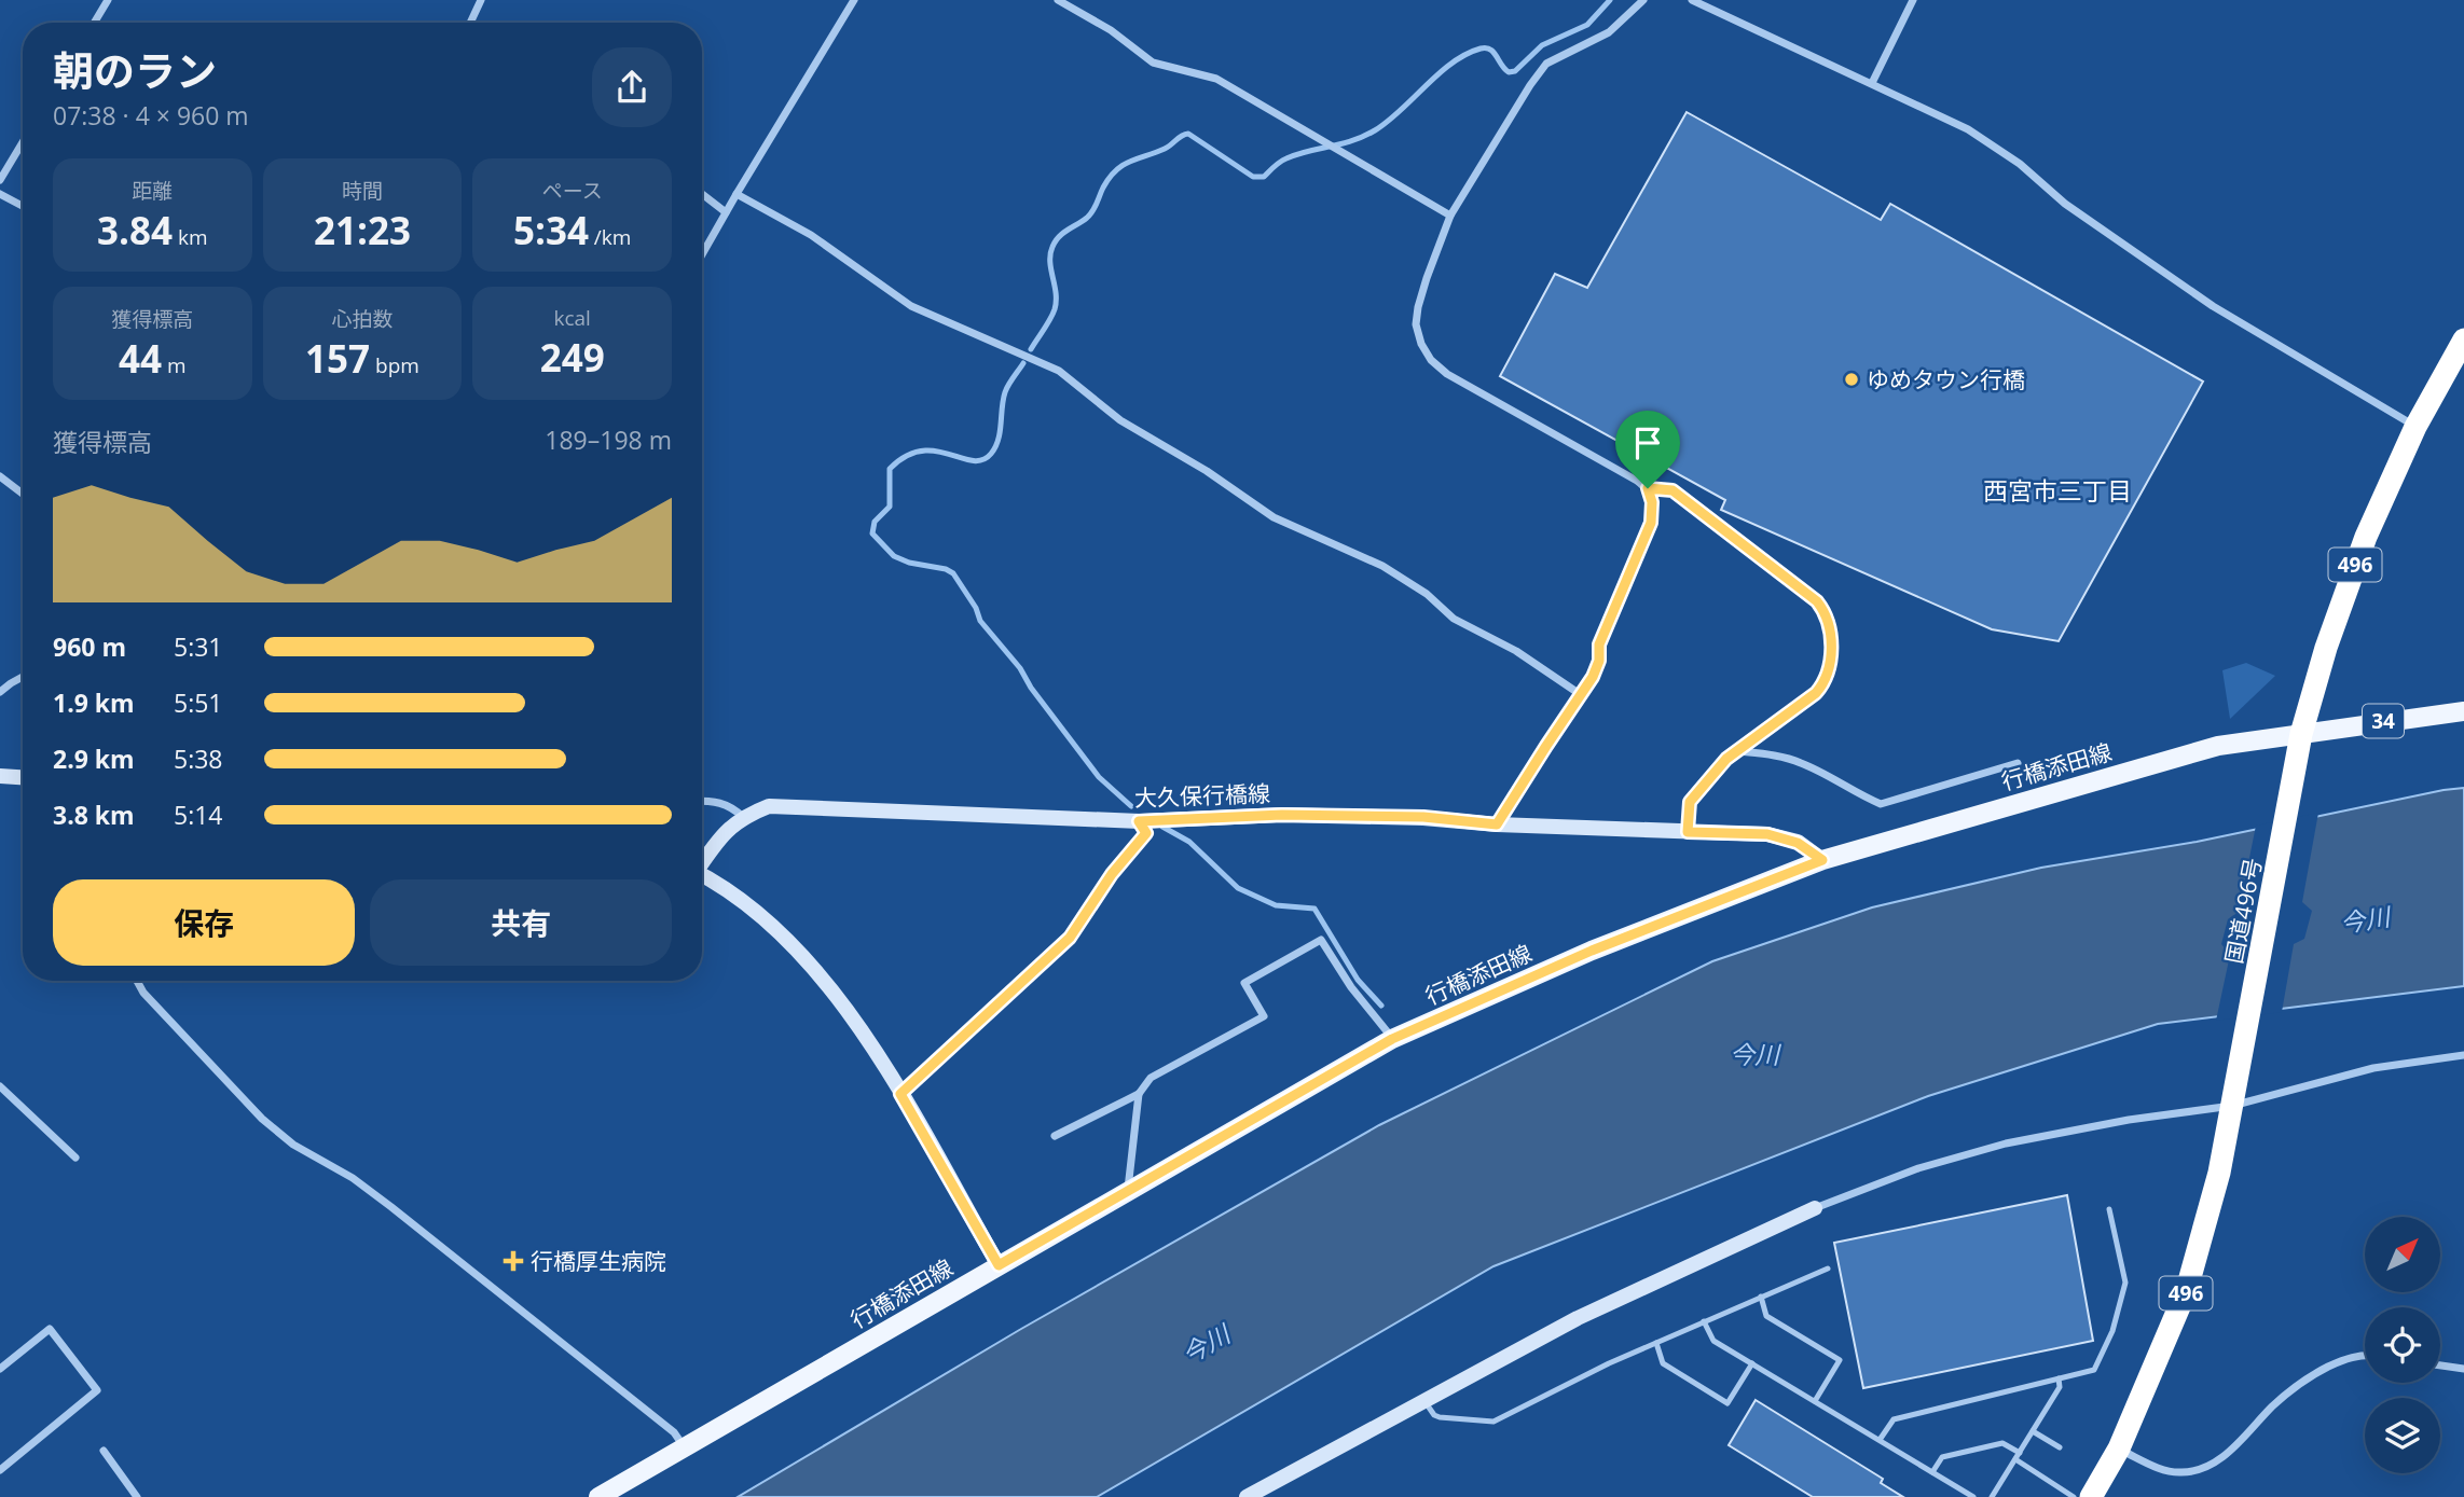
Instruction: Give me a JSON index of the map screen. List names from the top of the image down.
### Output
{
  "streets": {
    "highway": ["496", "国道496号"],
    "main road": ["34", "行橋添田線", "大久保行橋線"]
  },
  "crossings": [
    ["行橋添田線", "大久保行橋線"],
    ["行橋添田線", "国道496号"]
  ],
  "districts": ["西宮市三丁目"],
  "water": ["今川"],
  "places": {
    "other": ["ゆめタウン行橋"],
    "health": ["行橋厚生病院"]
  },
  "north": "top right",
  "page": {
    "heading": ["朝のラン", "07:38 · 4 × 960 m"],
    "stats": [
      ["距離", "3.84 km"],
      ["時間", "21:23"],
      ["ペース", "5:34 /km"],
      ["獲得標高", "44 m"],
      ["心拍数", "157 bpm"],
      ["kcal", "249"]
    ],
    "chart": ["獲得標高", "189–198 m"],
    "list": [
      {
        "name": "960 m",
        "note": "5:31"
      },
      {
        "name": "1.9 km",
        "note": "5:51"
      },
      {
        "name": "2.9 km",
        "note": "5:38"
      },
      {
        "name": "3.8 km",
        "note": "5:14"
      }
    ],
    "buttons": ["保存", "共有"]
  }
}
